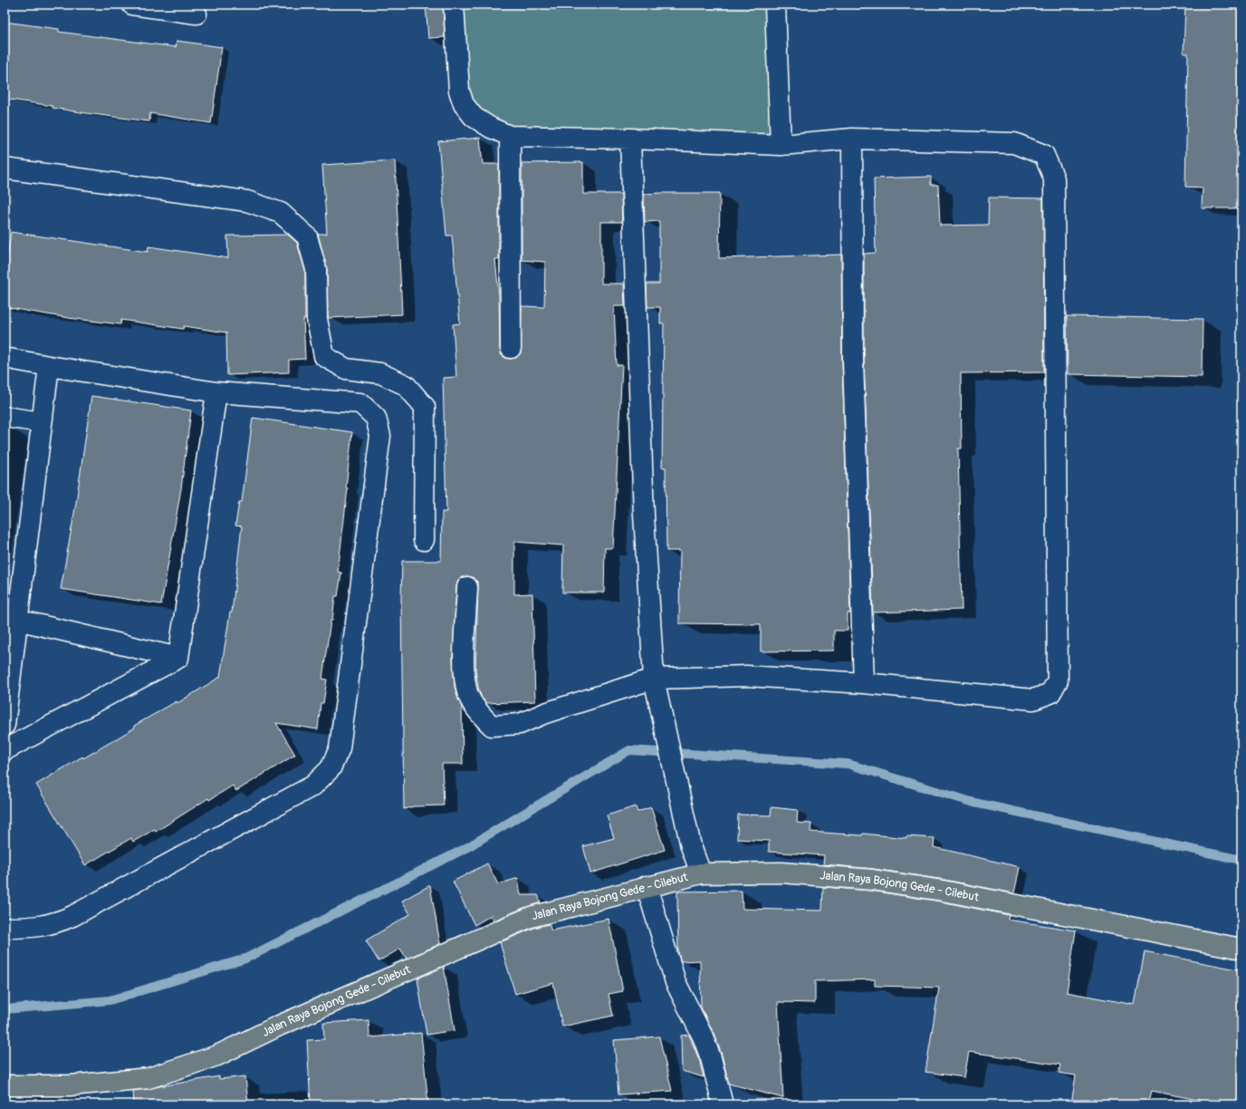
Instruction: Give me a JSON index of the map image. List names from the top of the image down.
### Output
{
  "streets": {
    "main road": ["Jalan Raya Bojong Gede - Cilebut"]
  }
}
